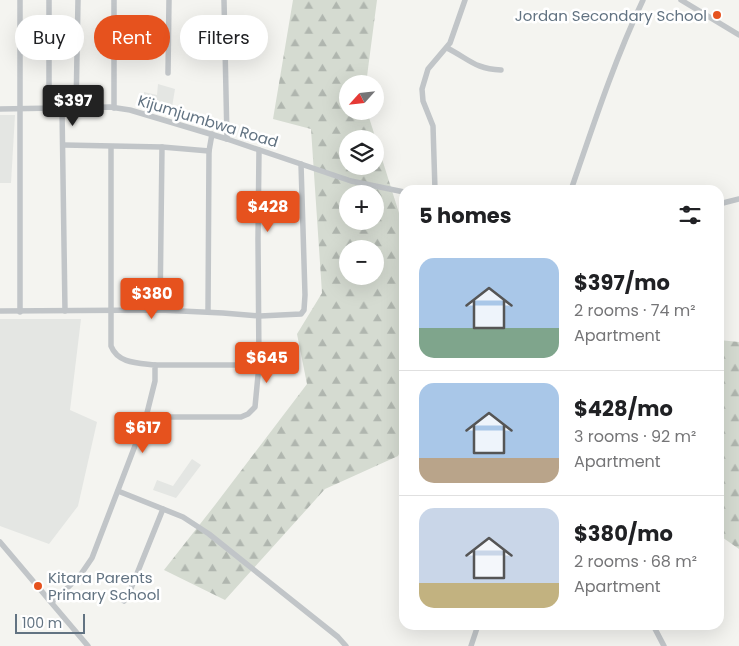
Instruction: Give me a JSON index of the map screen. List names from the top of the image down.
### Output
{
  "streets": {
    "street": ["Kijumjumbwa Road"]
  },
  "places": ["Jordan Secondary School", "Kitara Parents Primary School"],
  "scale_bar": "100 m",
  "north": "bottom left",
  "page": {
    "chip": ["Buy", "Rent", "Filters"],
    "map_buttons": ["+", "−"],
    "price": [
      "$397",
      "$428",
      "$380",
      "$645",
      "$617"
    ],
    "heading": "5 homes",
    "list": [
      {
        "name": "$397/mo",
        "note": "2 rooms · 74 m² · Apartment"
      },
      {
        "name": "$428/mo",
        "note": "3 rooms · 92 m² · Apartment"
      },
      {
        "name": "$380/mo",
        "note": "2 rooms · 68 m² · Apartment"
      }
    ],
    "scale": "100 m"
  }
}
